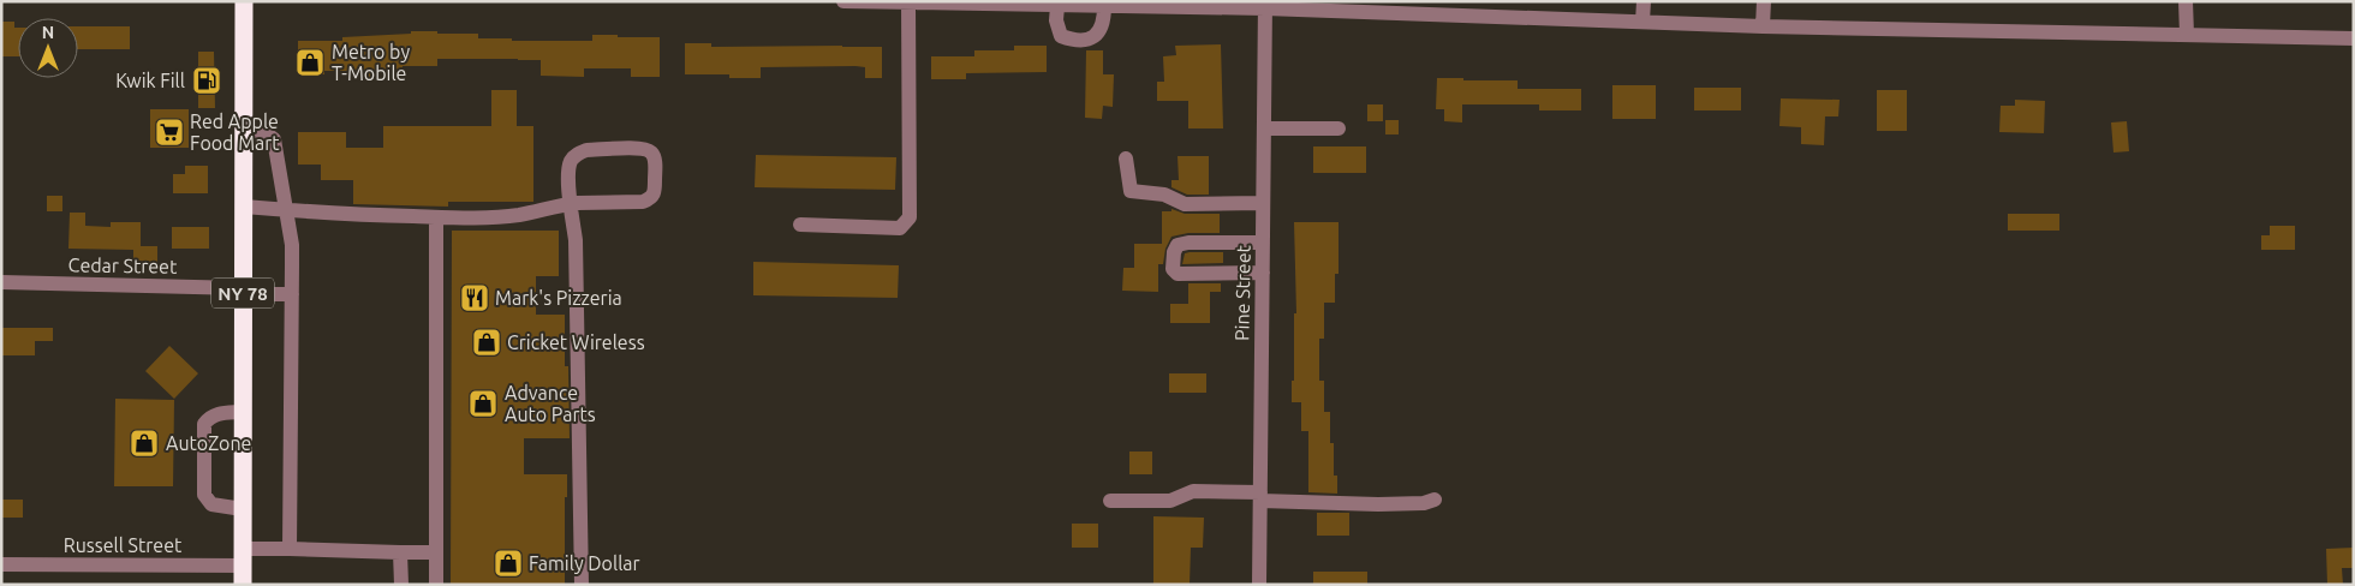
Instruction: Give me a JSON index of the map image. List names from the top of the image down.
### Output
{
  "streets": {
    "highway": ["NY 78"],
    "street": ["Cedar Street", "Pine Street", "Russell Street"]
  },
  "crossings": [
    ["Cedar Street", "NY 78"],
    ["NY 78", "Russell Street"]
  ],
  "places": {
    "shop": [
      "Metro by T-Mobile",
      "Cricket Wireless",
      "Advance Auto Parts",
      "AutoZone",
      "Family Dollar"
    ],
    "fuel station": ["Kwik Fill"],
    "supermarket": ["Red Apple Food Mart"],
    "restaurant": ["Mark's Pizzeria"]
  },
  "north": "top"
}
